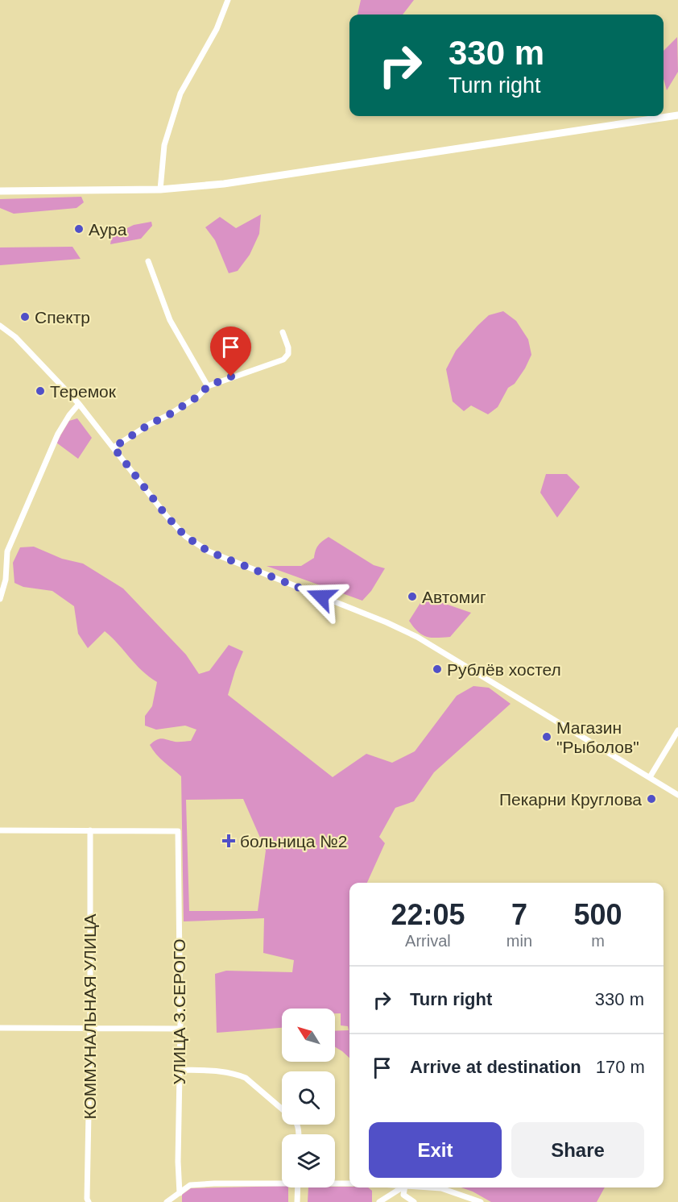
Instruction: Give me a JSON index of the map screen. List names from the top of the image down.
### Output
{
  "streets": {
    "street": ["УЛИЦА З.СЕРОГО", "КОММУНАЛЬНАЯ УЛИЦА"]
  },
  "crossings": [
    ["УЛИЦА З.СЕРОГО", "КОММУНАЛЬНАЯ УЛИЦА"]
  ],
  "places": {
    "other": [
      "Аура",
      "Спектр",
      "Теремок",
      "Автомиг",
      "Рублёв хостел",
      "Магазин \"Рыболов\"",
      "Пекарни Круглова"
    ],
    "health": ["больница №2"]
  },
  "north": "top left",
  "page": {
    "turn": ["330 m", "Turn right"],
    "eta": [
      "22:05",
      "Arrival",
      "7",
      "min",
      "500",
      "m"
    ],
    "list": [
      {
        "name": "Turn right",
        "value": "330 m"
      },
      {
        "name": "Arrive at destination",
        "value": "170 m"
      }
    ],
    "buttons": ["Exit", "Share"]
  }
}
